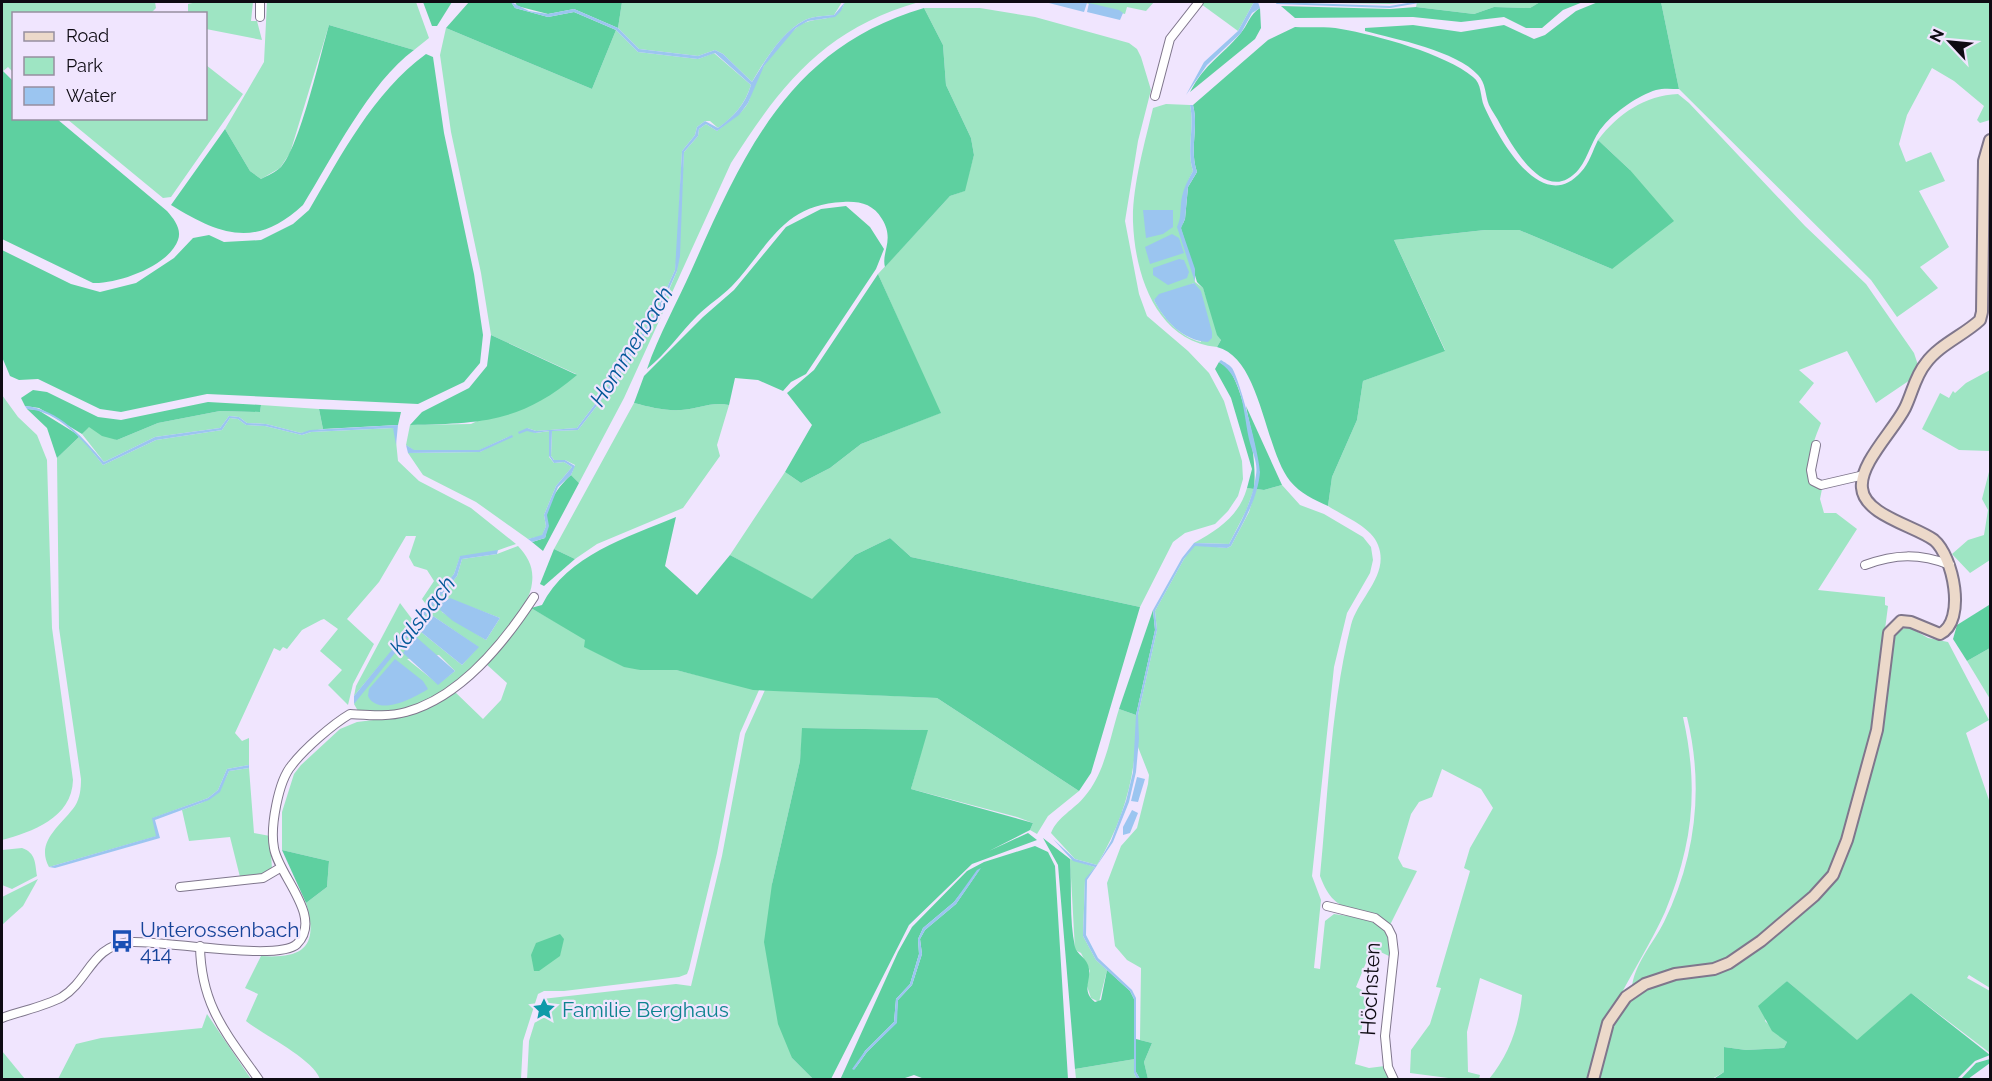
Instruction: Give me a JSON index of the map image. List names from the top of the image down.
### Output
{
  "streets": {
    "street": ["Höchsten"]
  },
  "water": ["Hommerbach", "Kalsbach"],
  "places": {
    "bus stop": ["Unterossenbach 414"],
    "place": ["Familie Berghaus"]
  },
  "legend": ["Road", "Park", "Water"],
  "north": "top left"
}
